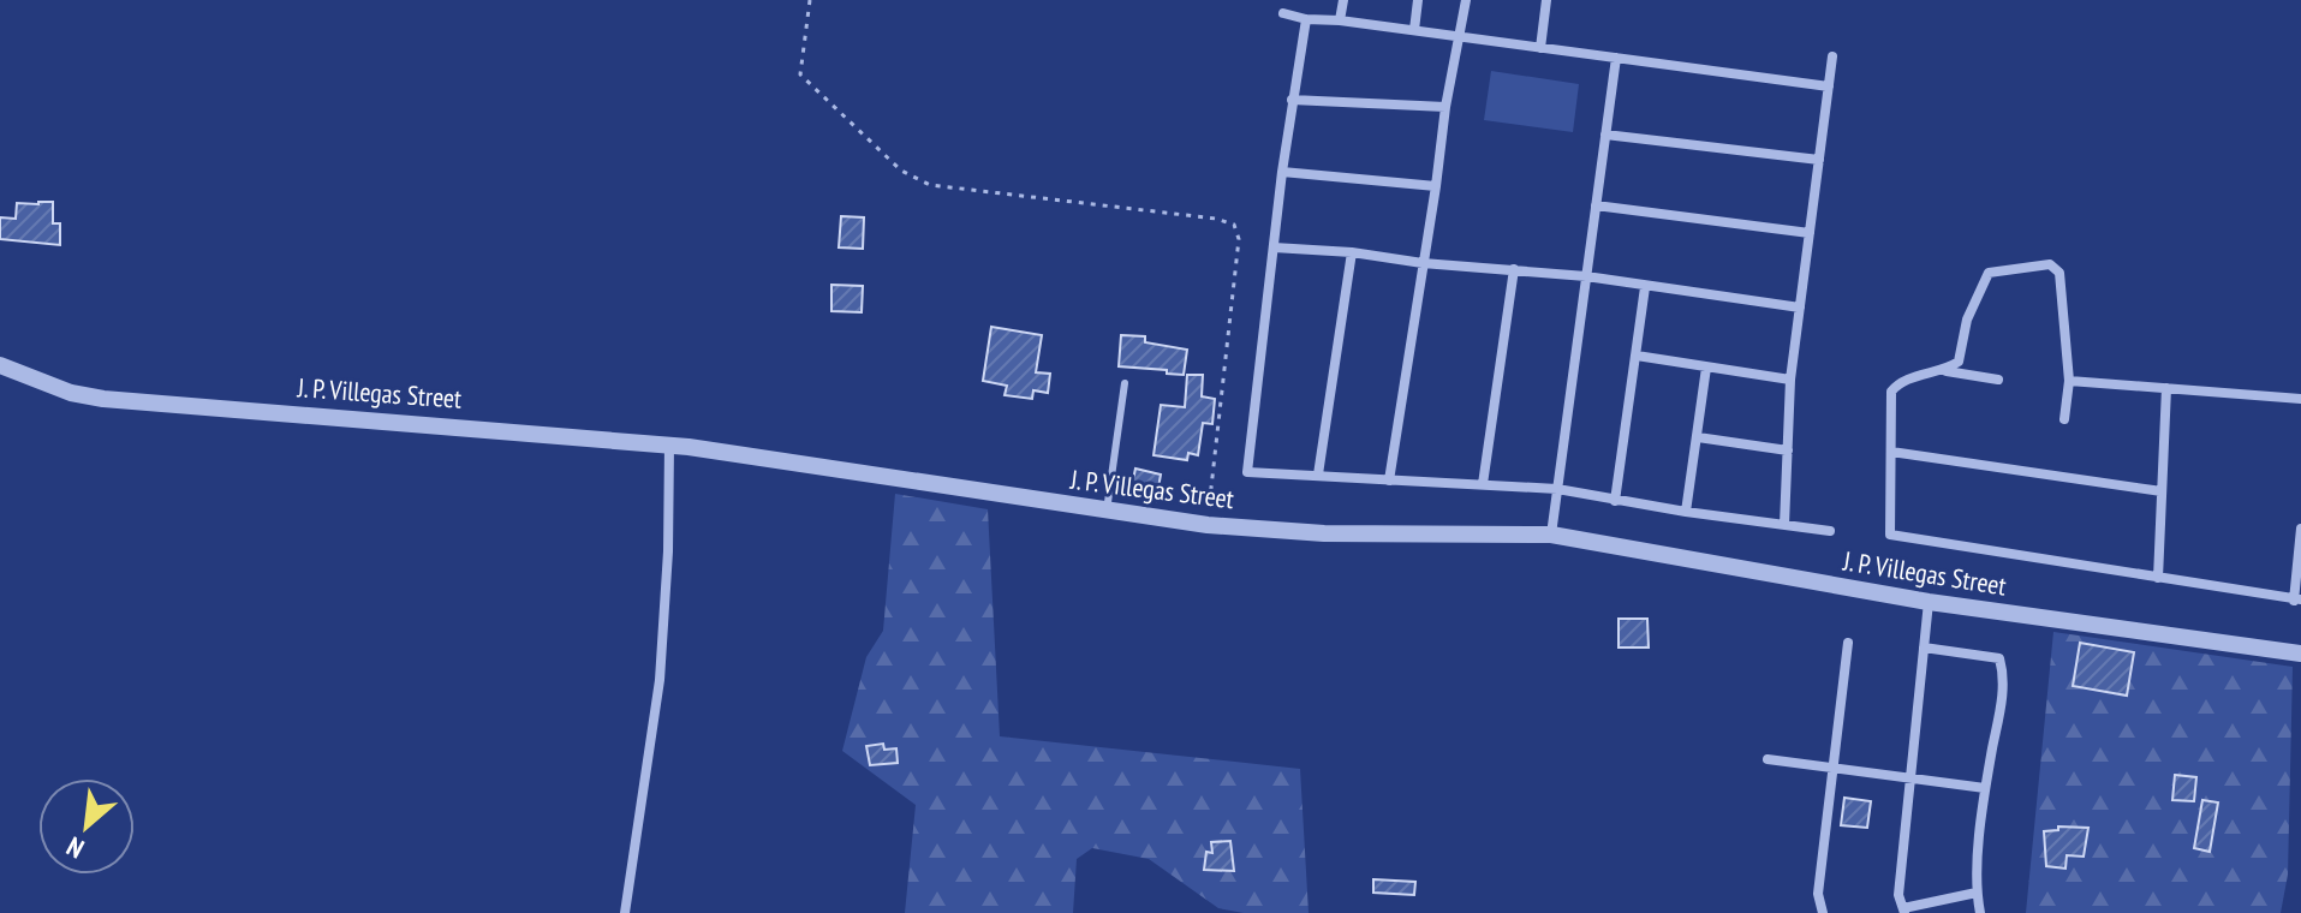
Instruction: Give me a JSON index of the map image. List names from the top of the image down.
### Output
{
  "streets": {
    "street": ["J. P. Villegas Street"]
  },
  "north": "bottom left"
}
